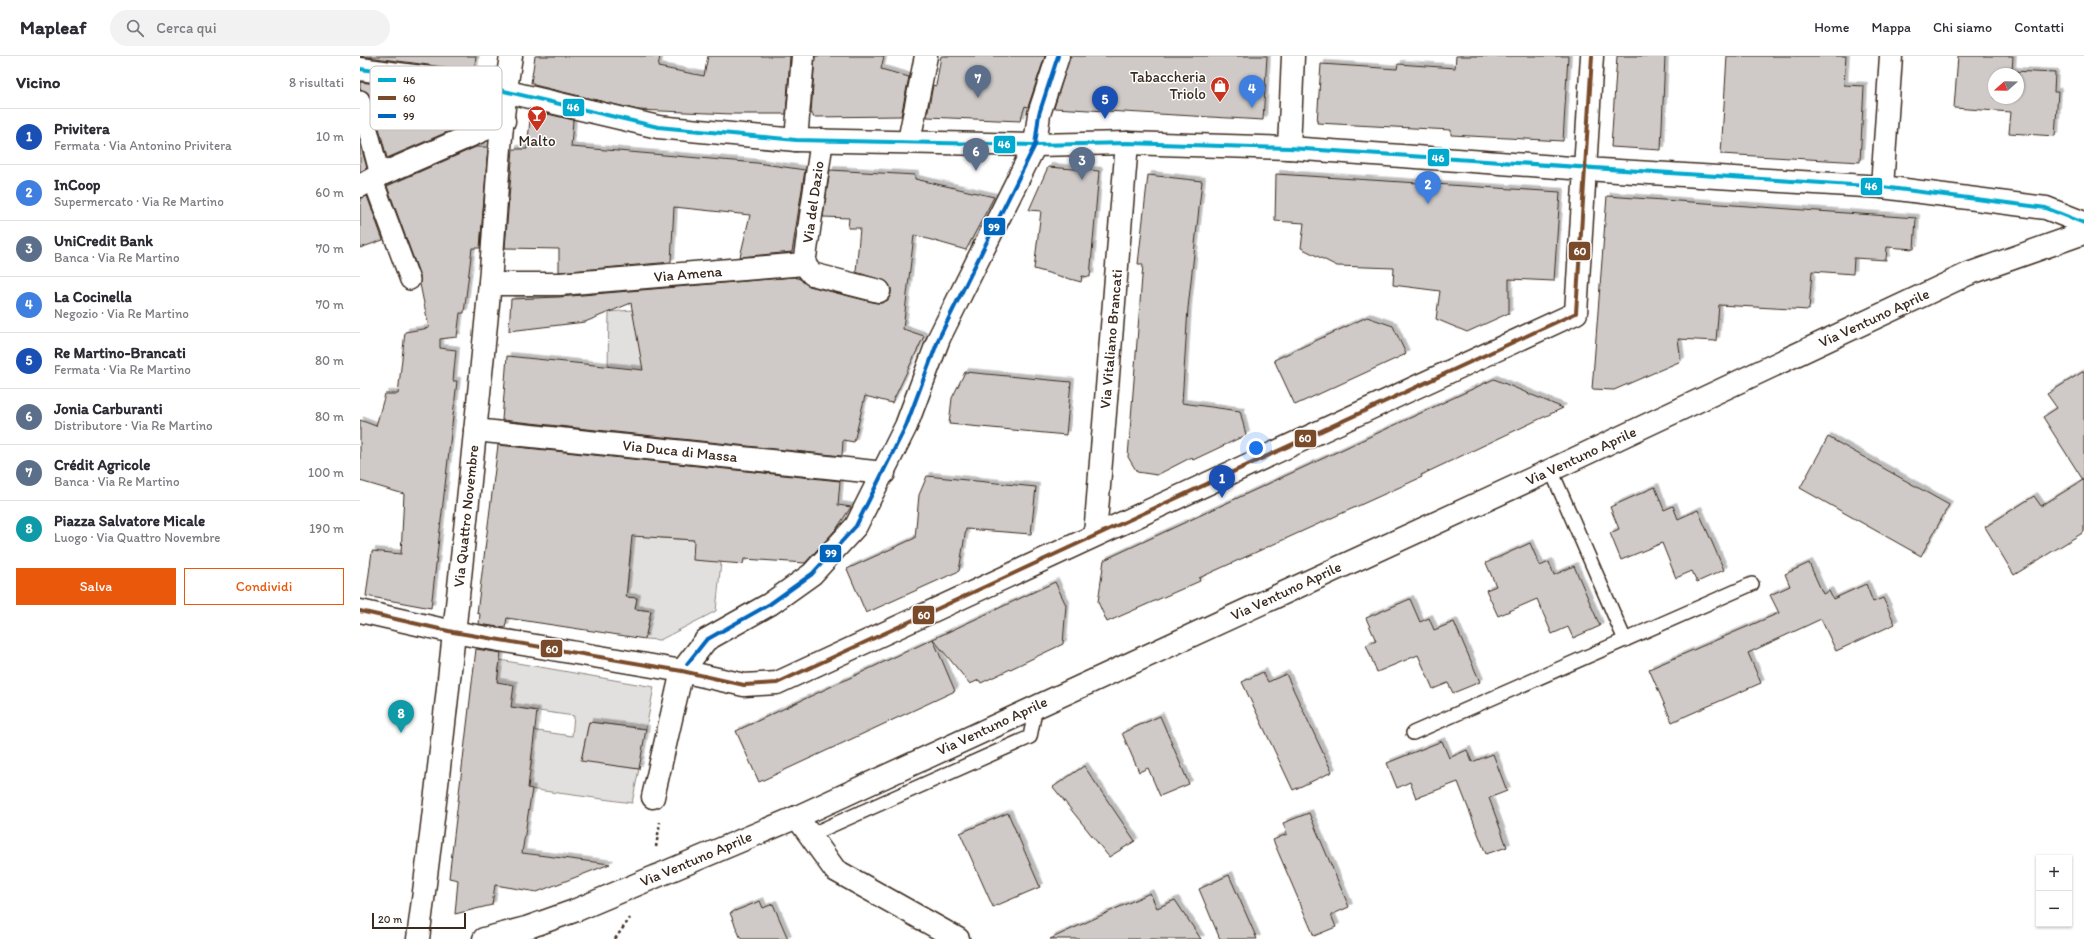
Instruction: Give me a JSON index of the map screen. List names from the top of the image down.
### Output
{
  "streets": {
    "street": [
      "Via del Dazio",
      "Via Amena",
      "Via Ventuno Aprile",
      "Via Vitaliano Brancati",
      "Via Duca di Massa",
      "Via Quattro Novembre"
    ]
  },
  "crossings": [
    ["Via del Dazio", "Via Amena"],
    ["Via Amena", "Via Quattro Novembre"],
    ["Via Duca di Massa", "Via Quattro Novembre"]
  ],
  "places": {
    "shop": ["Tabaccheria Triolo"],
    "bar": ["Malto"]
  },
  "lines": ["transit line 60", "transit line 99", "transit line 46"],
  "legend": ["46", "60", "99"],
  "scale_bar": "20 m",
  "north": "left",
  "page": {
    "header": "Mapleaf",
    "search": "Cerca qui",
    "nav": [
      "Home",
      "Mappa",
      "Chi siamo",
      "Contatti"
    ],
    "heading": ["Vicino", "8 risultati"],
    "pins": [
      "7",
      "4",
      "5",
      "6",
      "3",
      "2",
      "1",
      "8"
    ],
    "list": [
      {
        "mark": "1",
        "name": "Privitera",
        "note": "Fermata · Via Antonino Privitera",
        "value": "10 m"
      },
      {
        "mark": "2",
        "name": "InCoop",
        "note": "Supermercato · Via Re Martino",
        "value": "60 m"
      },
      {
        "mark": "3",
        "name": "UniCredit Bank",
        "note": "Banca · Via Re Martino",
        "value": "70 m"
      },
      {
        "mark": "4",
        "name": "La Cocinella",
        "note": "Negozio · Via Re Martino",
        "value": "70 m"
      },
      {
        "mark": "5",
        "name": "Re Martino-Brancati",
        "note": "Fermata · Via Re Martino",
        "value": "80 m"
      },
      {
        "mark": "6",
        "name": "Jonia Carburanti",
        "note": "Distributore · Via Re Martino",
        "value": "80 m"
      },
      {
        "mark": "7",
        "name": "Crédit Agricole",
        "note": "Banca · Via Re Martino",
        "value": "100 m"
      },
      {
        "mark": "8",
        "name": "Piazza Salvatore Micale",
        "note": "Luogo · Via Quattro Novembre",
        "value": "190 m"
      }
    ],
    "buttons": ["Salva", "Condividi"],
    "map_buttons": ["+", "−"],
    "scale": "20 m"
  }
}
